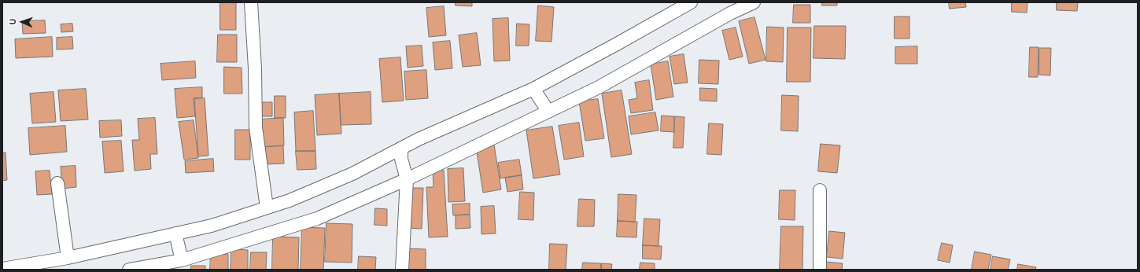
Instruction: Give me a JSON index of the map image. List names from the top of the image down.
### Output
{
  "north": "left"
}
